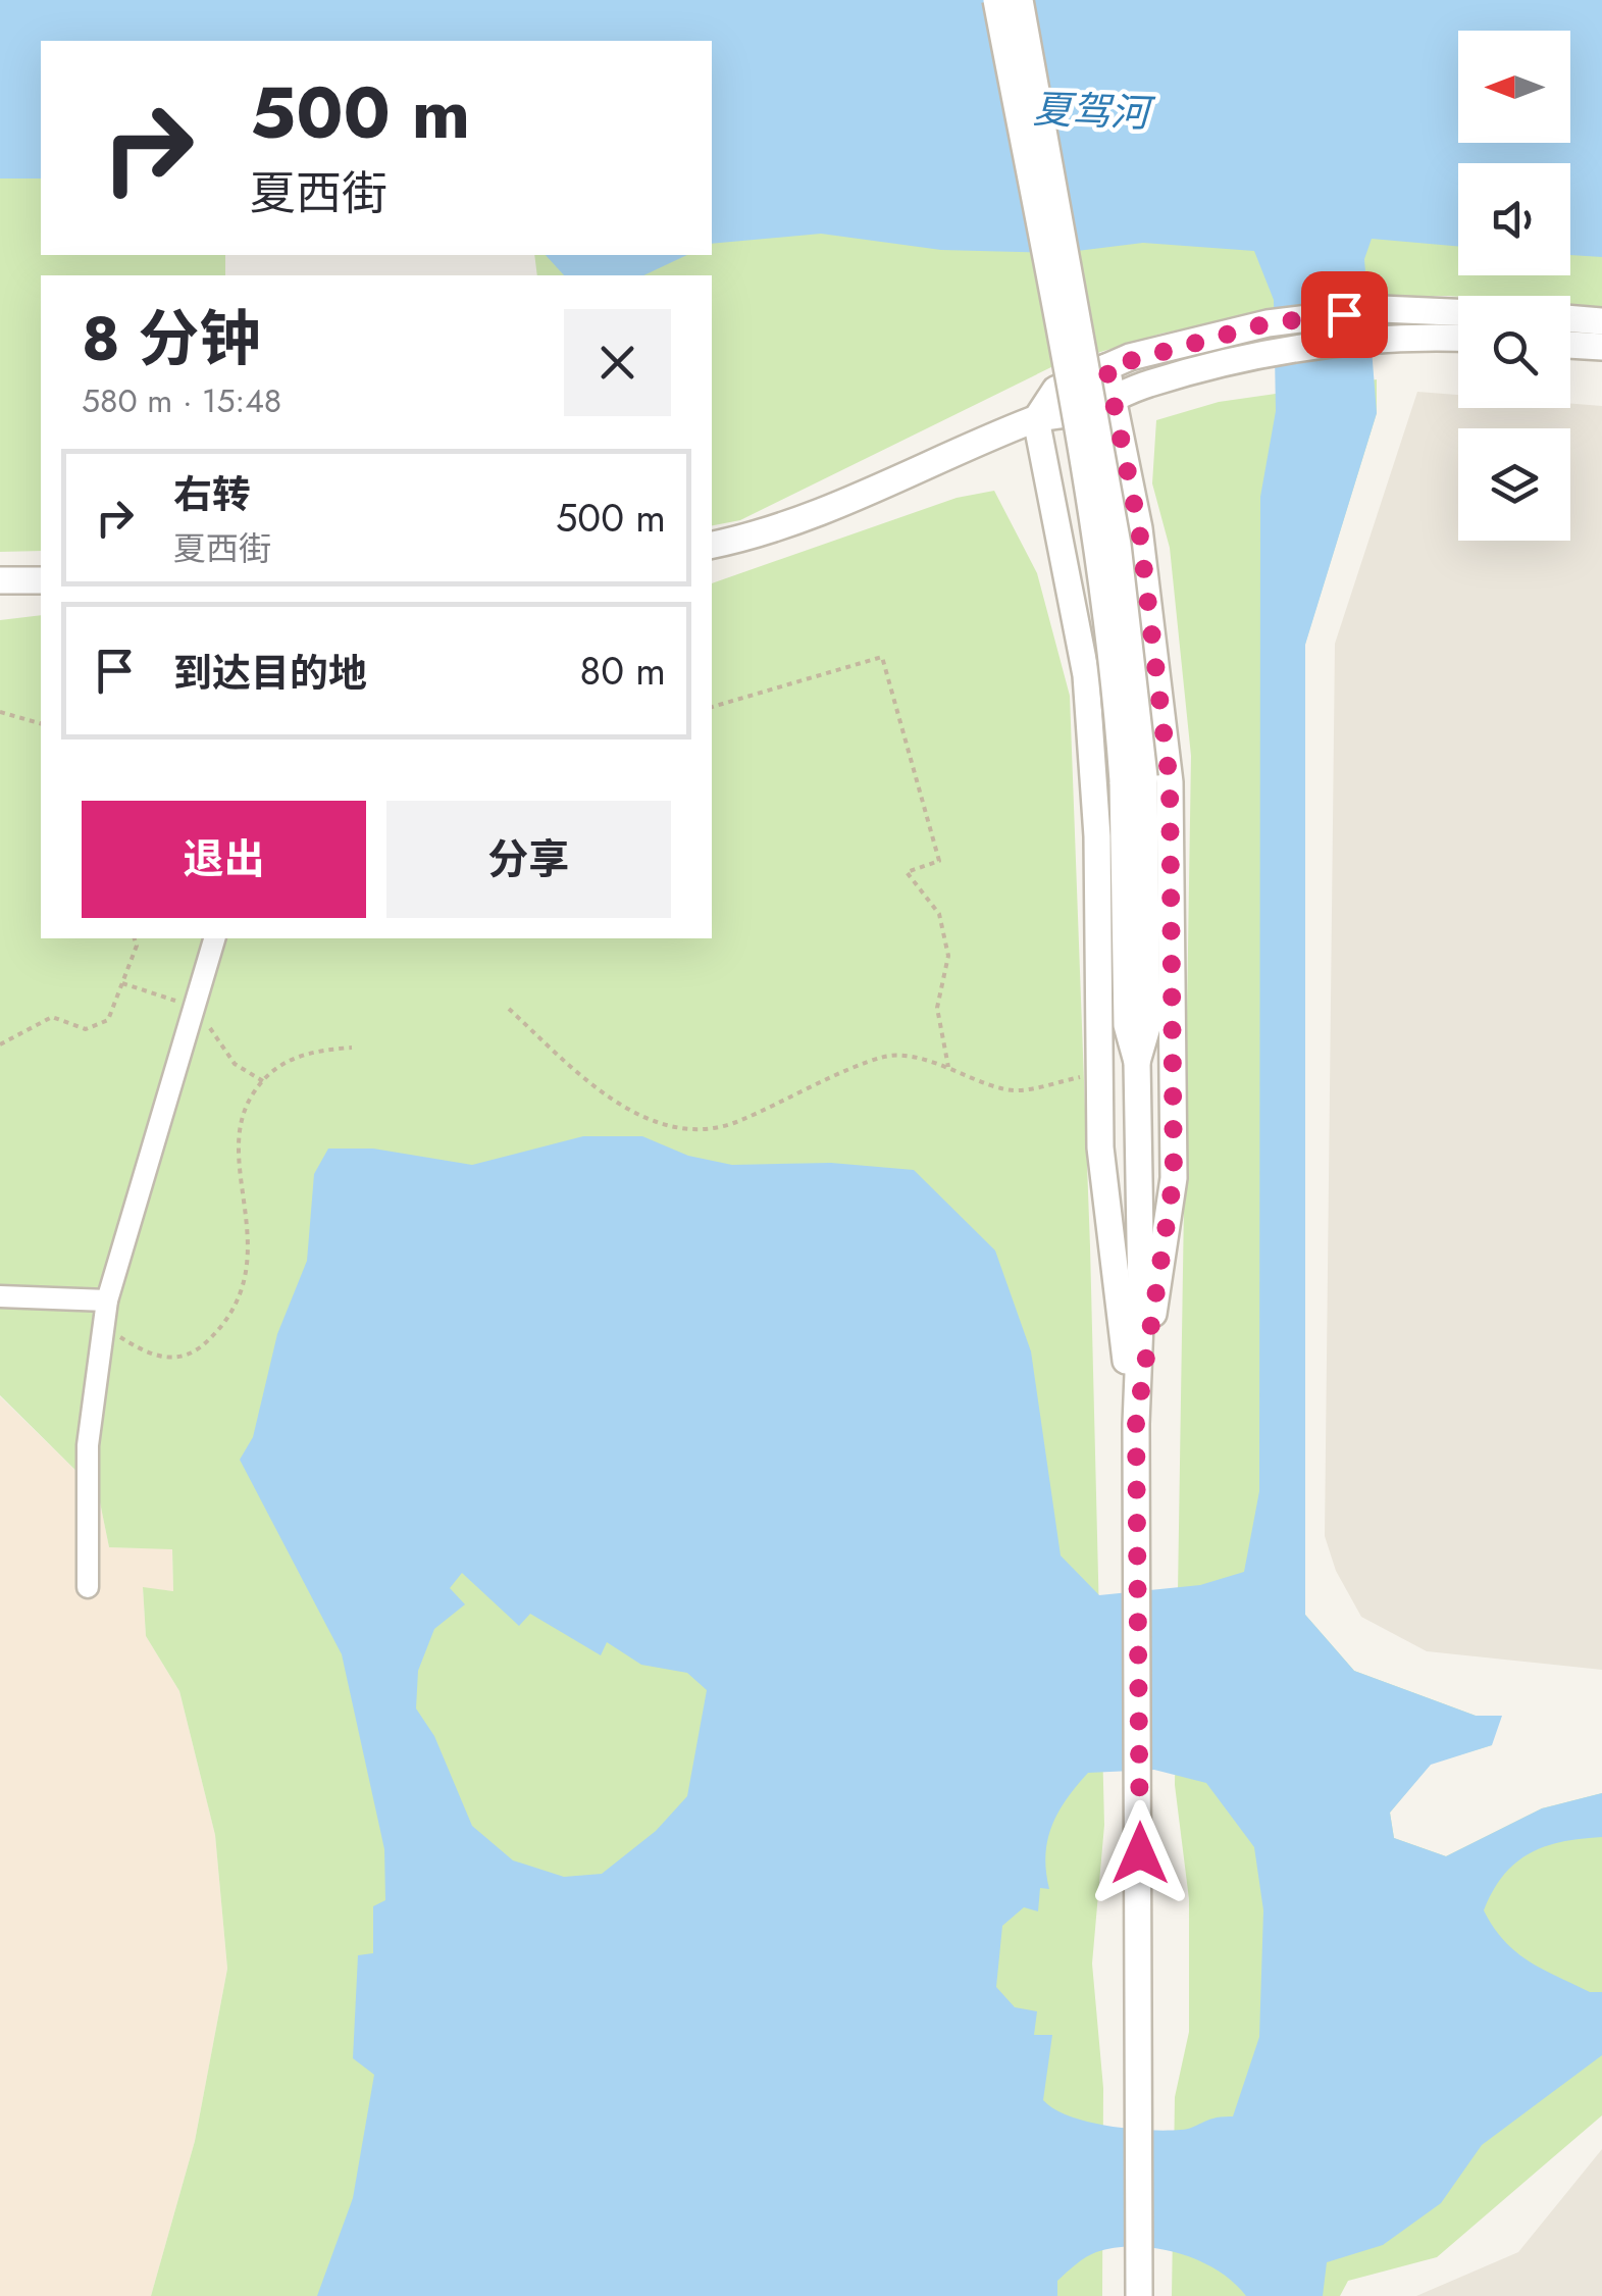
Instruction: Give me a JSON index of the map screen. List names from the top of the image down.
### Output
{
  "water": ["夏驾河"],
  "north": "left",
  "page": {
    "turn": ["500 m", "夏西街"],
    "heading": ["8 分钟", "580 m · 15:48"],
    "list": [
      {
        "name": "右转",
        "note": "夏西街",
        "value": "500 m"
      },
      {
        "name": "到达目的地",
        "value": "80 m"
      }
    ],
    "buttons": ["退出", "分享"]
  }
}
